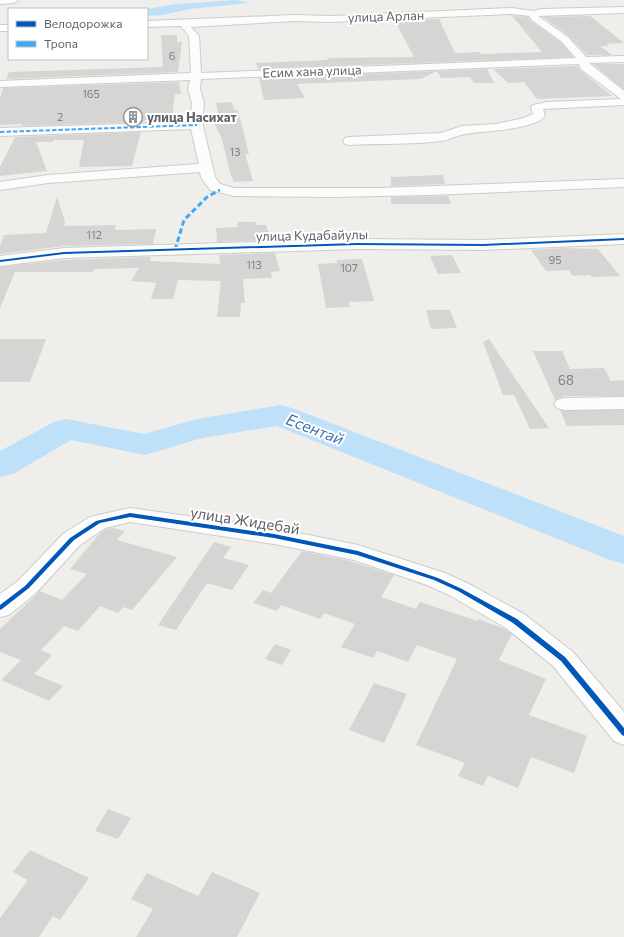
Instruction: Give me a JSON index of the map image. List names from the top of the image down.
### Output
{
  "streets": {
    "street": [
      "улица Арлан",
      "Есим хана улица",
      "улица Кудабайулы",
      "улица Жидебай"
    ]
  },
  "water": ["Есентай"],
  "places": {
    "building": ["улица Насихат"]
  },
  "house_numbers": [
    "6",
    "165",
    "2",
    "13",
    "112",
    "95",
    "113",
    "107",
    "68"
  ],
  "legend": ["Велодорожка", "Тропа"]
}
